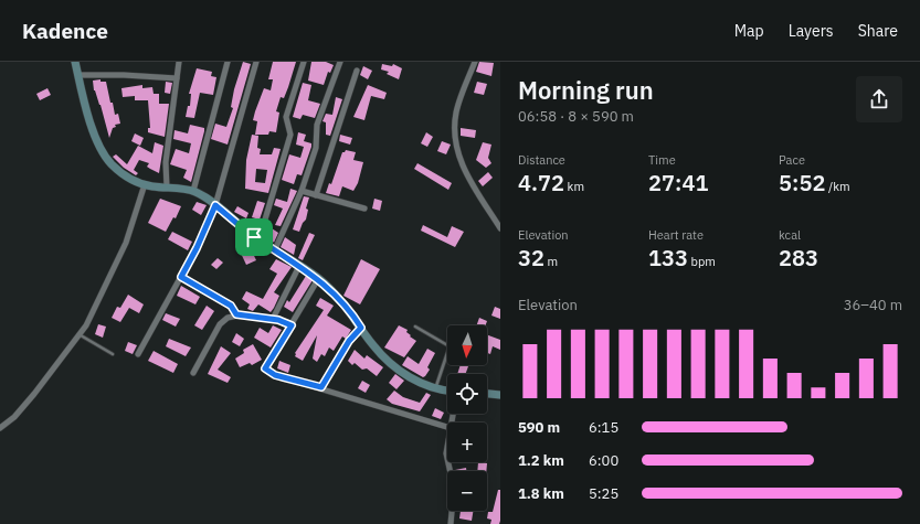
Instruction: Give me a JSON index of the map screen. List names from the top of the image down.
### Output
{
  "north": "bottom",
  "page": {
    "header": "Kadence",
    "nav": ["Map", "Layers", "Share"],
    "heading": ["Morning run", "06:58 · 8 × 590 m"],
    "stats": [
      ["Distance", "4.72 km"],
      ["Time", "27:41"],
      ["Pace", "5:52 /km"],
      ["Elevation", "32 m"],
      ["Heart rate", "133 bpm"],
      ["kcal", "283"]
    ],
    "chart": ["Elevation", "36–40 m"],
    "map_buttons": ["+", "−"],
    "list": [
      {
        "name": "590 m",
        "note": "6:15"
      },
      {
        "name": "1.2 km",
        "note": "6:00"
      },
      {
        "name": "1.8 km",
        "note": "5:25"
      }
    ]
  }
}
